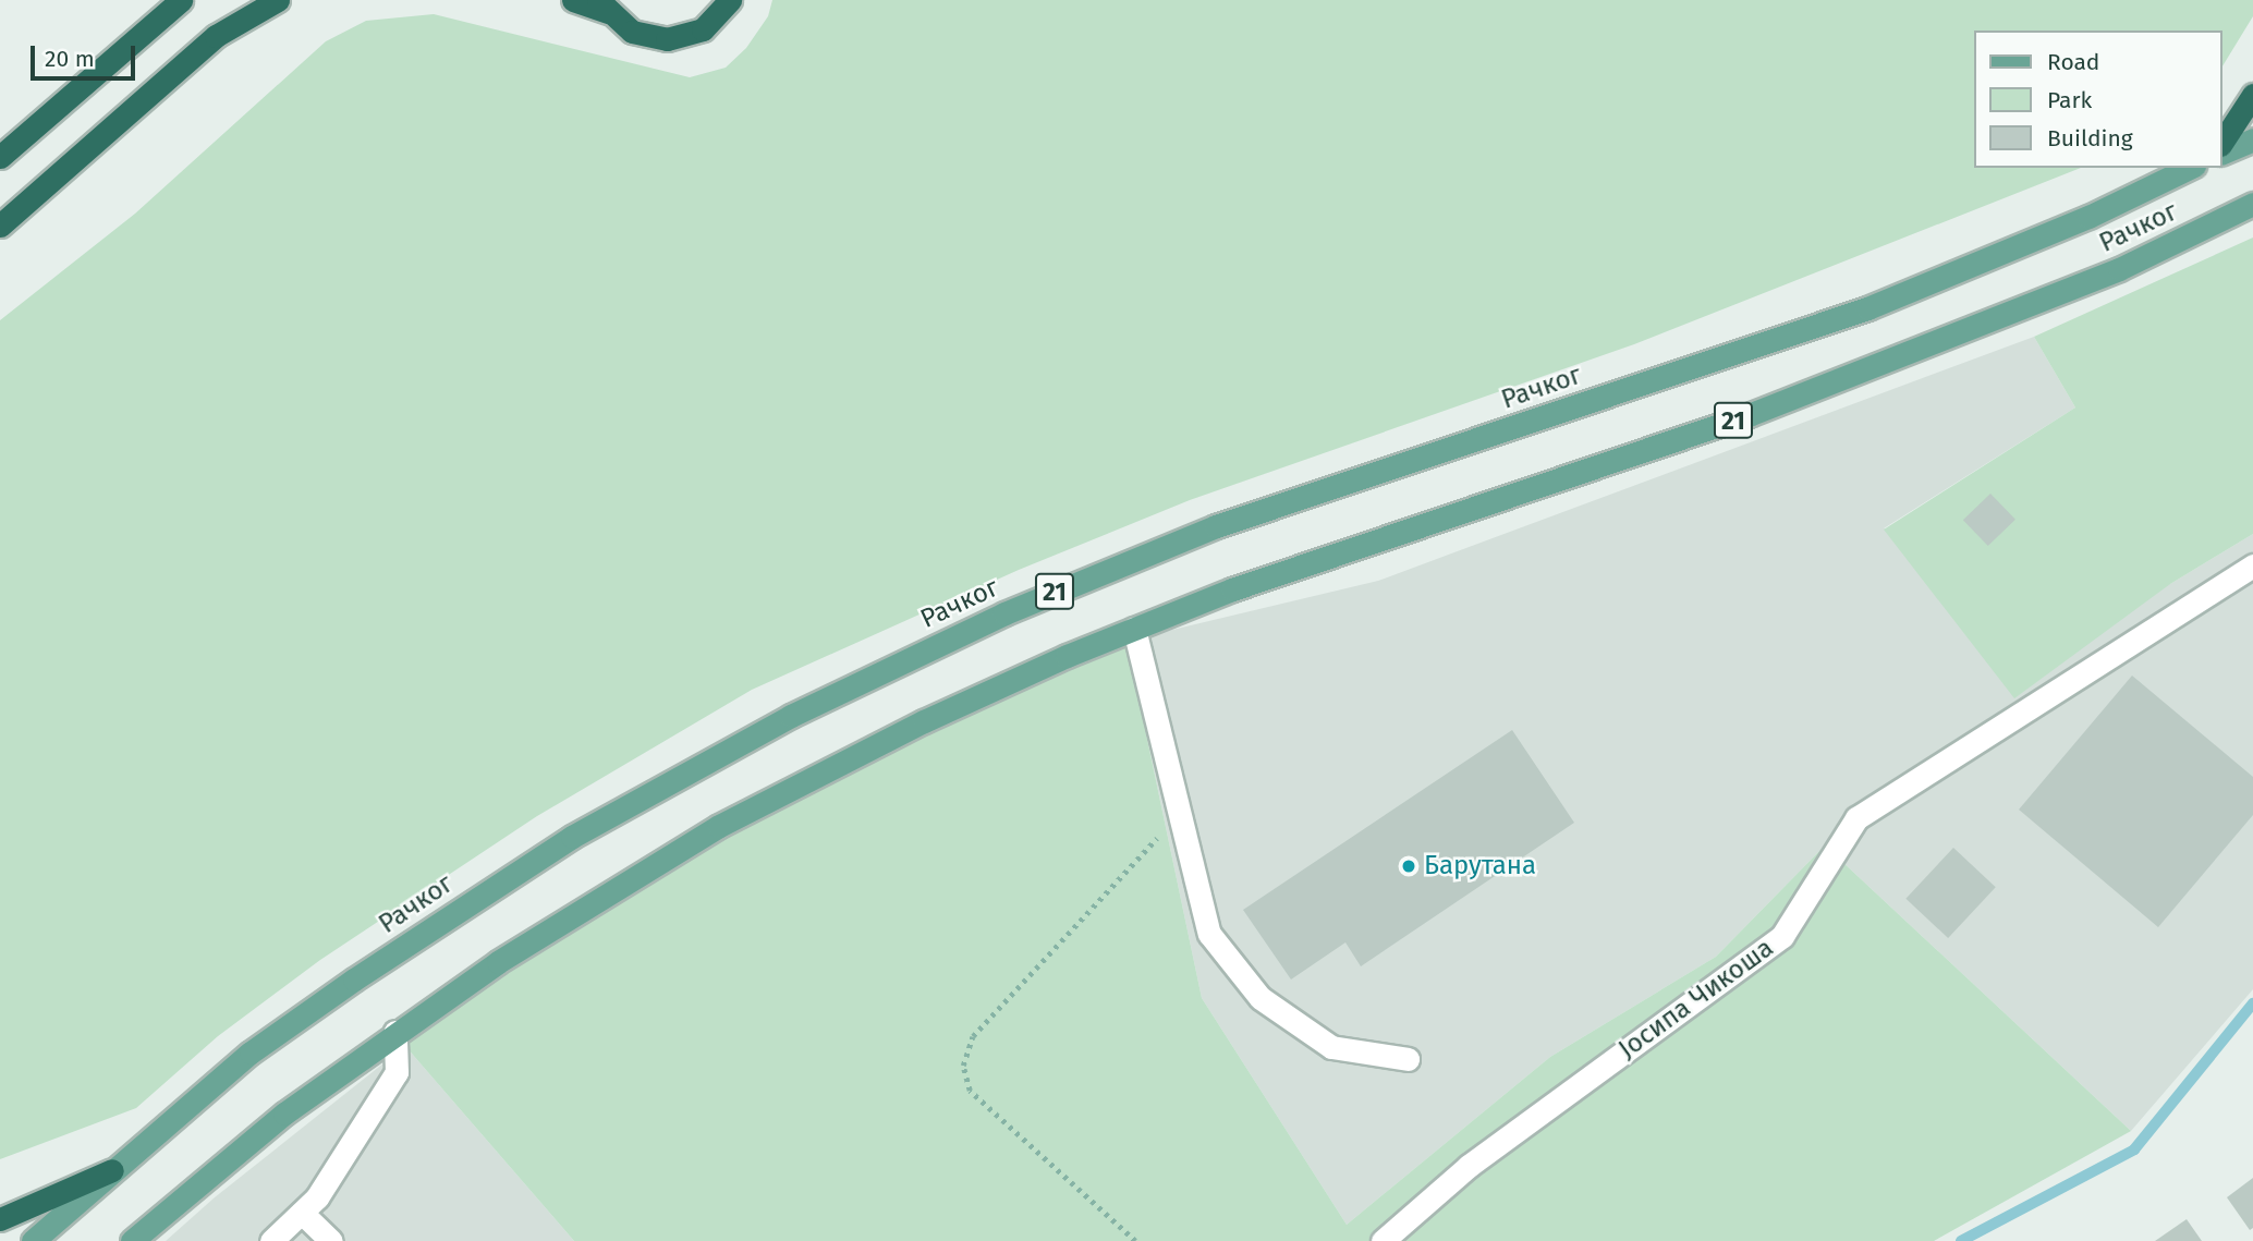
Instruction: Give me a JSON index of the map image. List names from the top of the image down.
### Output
{
  "streets": {
    "main road": ["Рачког", "21"],
    "street": ["Јосипа Чикоша"]
  },
  "places": ["Барутана"],
  "legend": ["Road", "Park", "Building"],
  "scale_bar": "20 m"
}
